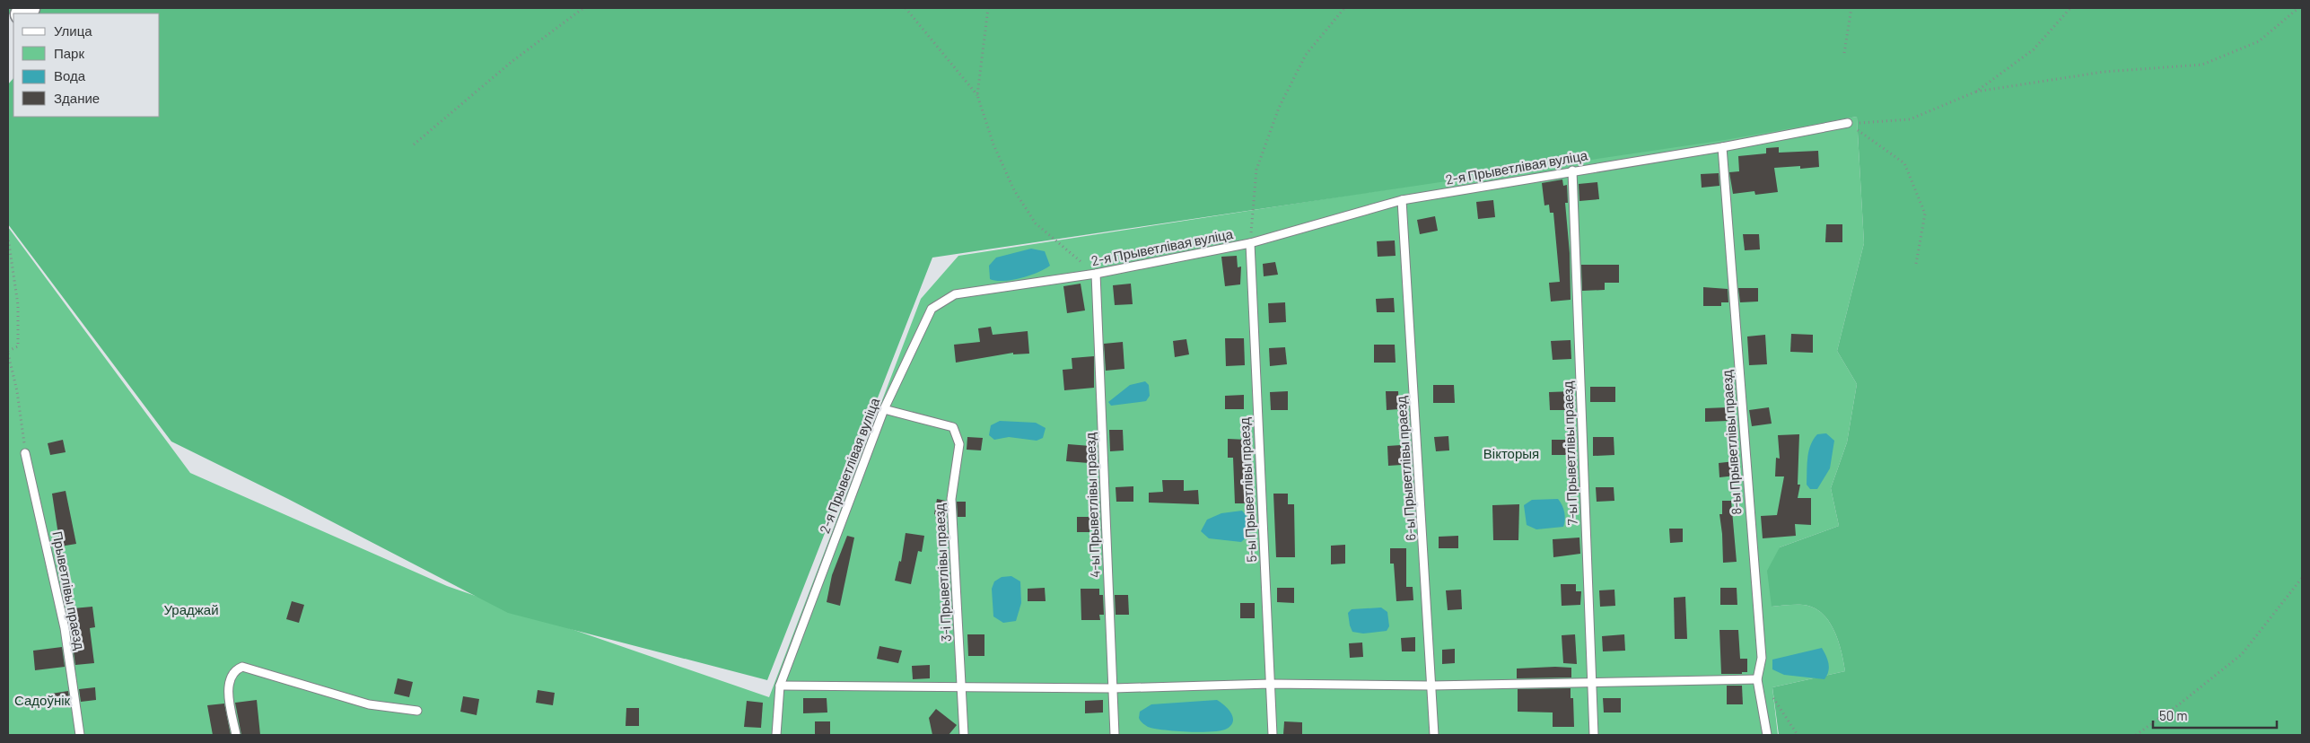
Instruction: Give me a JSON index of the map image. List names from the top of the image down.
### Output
{
  "streets": {
    "lane": [
      "2-я Прыветлівая вуліца",
      "8-ы Прыветлівы праезд",
      "7-ы Прыветлівы праезд",
      "6-ы Прыветлівы праезд",
      "5-ы Прыветлівы праезд",
      "4-ы Прыветлівы праезд",
      "3-і Прыветлівы праезд",
      "Прыветлівы праезд"
    ]
  },
  "crossings": [
    ["2-я Прыветлівая вуліца", "8-ы Прыветлівы праезд"],
    ["2-я Прыветлівая вуліца", "7-ы Прыветлівы праезд"],
    ["2-я Прыветлівая вуліца", "6-ы Прыветлівы праезд"],
    ["2-я Прыветлівая вуліца", "5-ы Прыветлівы праезд"],
    ["2-я Прыветлівая вуліца", "4-ы Прыветлівы праезд"],
    ["2-я Прыветлівая вуліца", "3-і Прыветлівы праезд"]
  ],
  "parks": ["Вікторыя", "Ураджай", "Садоўнік"],
  "legend": [
    "Улица",
    "Парк",
    "Вода",
    "Здание"
  ],
  "scale_bar": "50 m"
}
